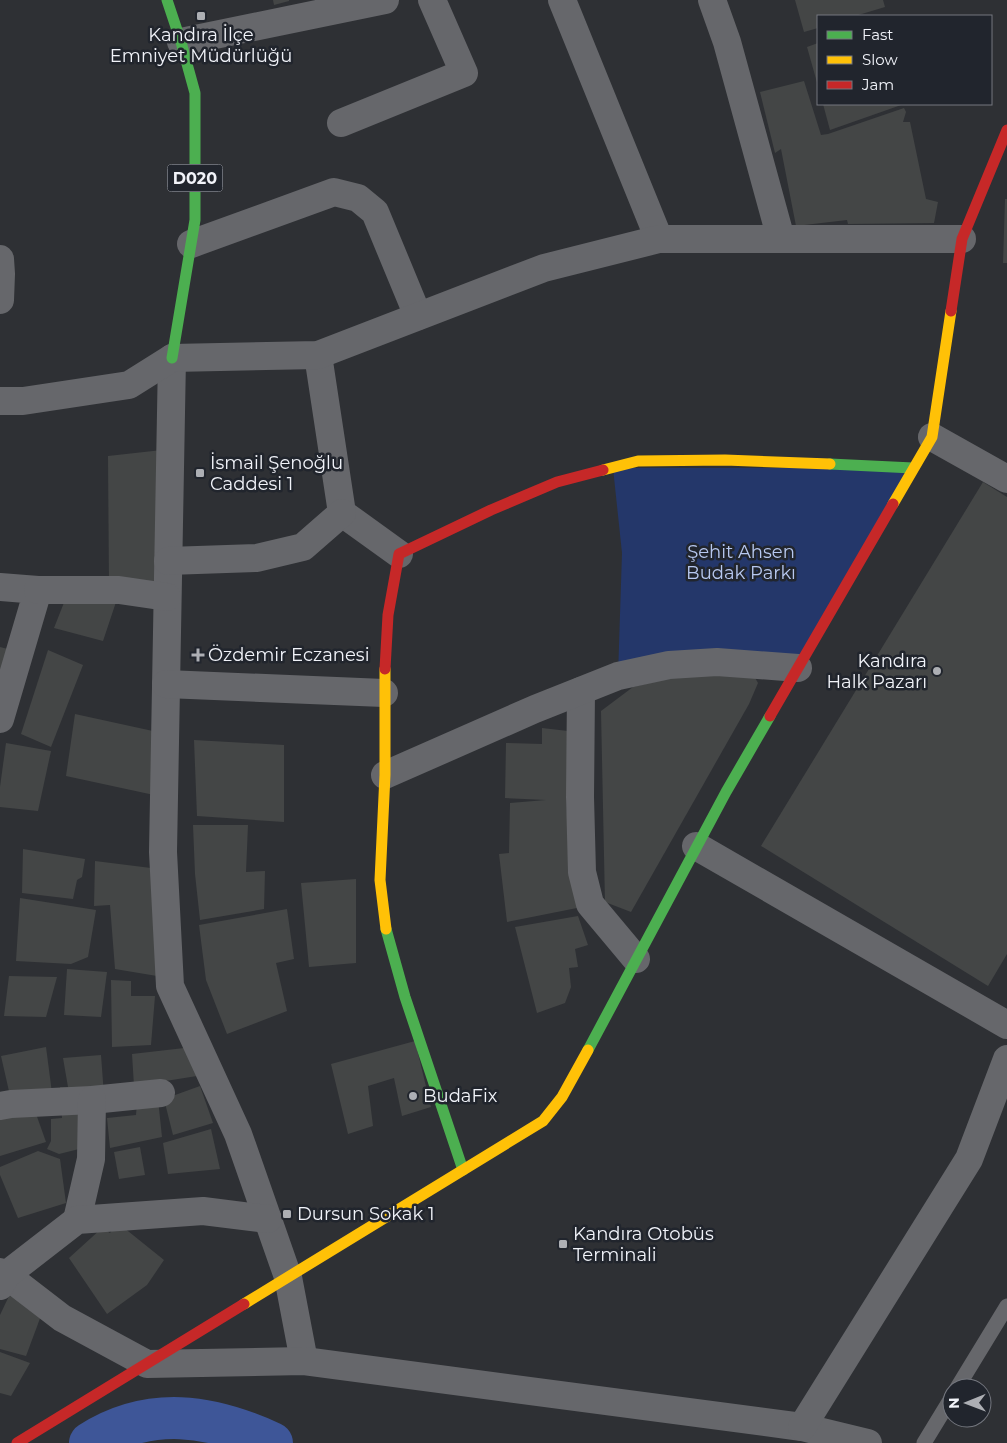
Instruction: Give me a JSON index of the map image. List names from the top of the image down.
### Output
{
  "streets": {
    "street": ["D020"]
  },
  "parks": ["Şehit Ahsen Budak Parkı"],
  "places": {
    "transit": [
      "Kandıra İlçe Emniyet Müdürlüğü",
      "İsmail Şenoğlu Caddesi 1",
      "Dursun Sokak 1",
      "Kandıra Otobüs Terminali"
    ],
    "health": ["Özdemir Eczanesi"],
    "other": ["Kandıra Halk Pazarı", "BudaFix"]
  },
  "legend": ["Fast", "Slow", "Jam"],
  "north": "left"
}
